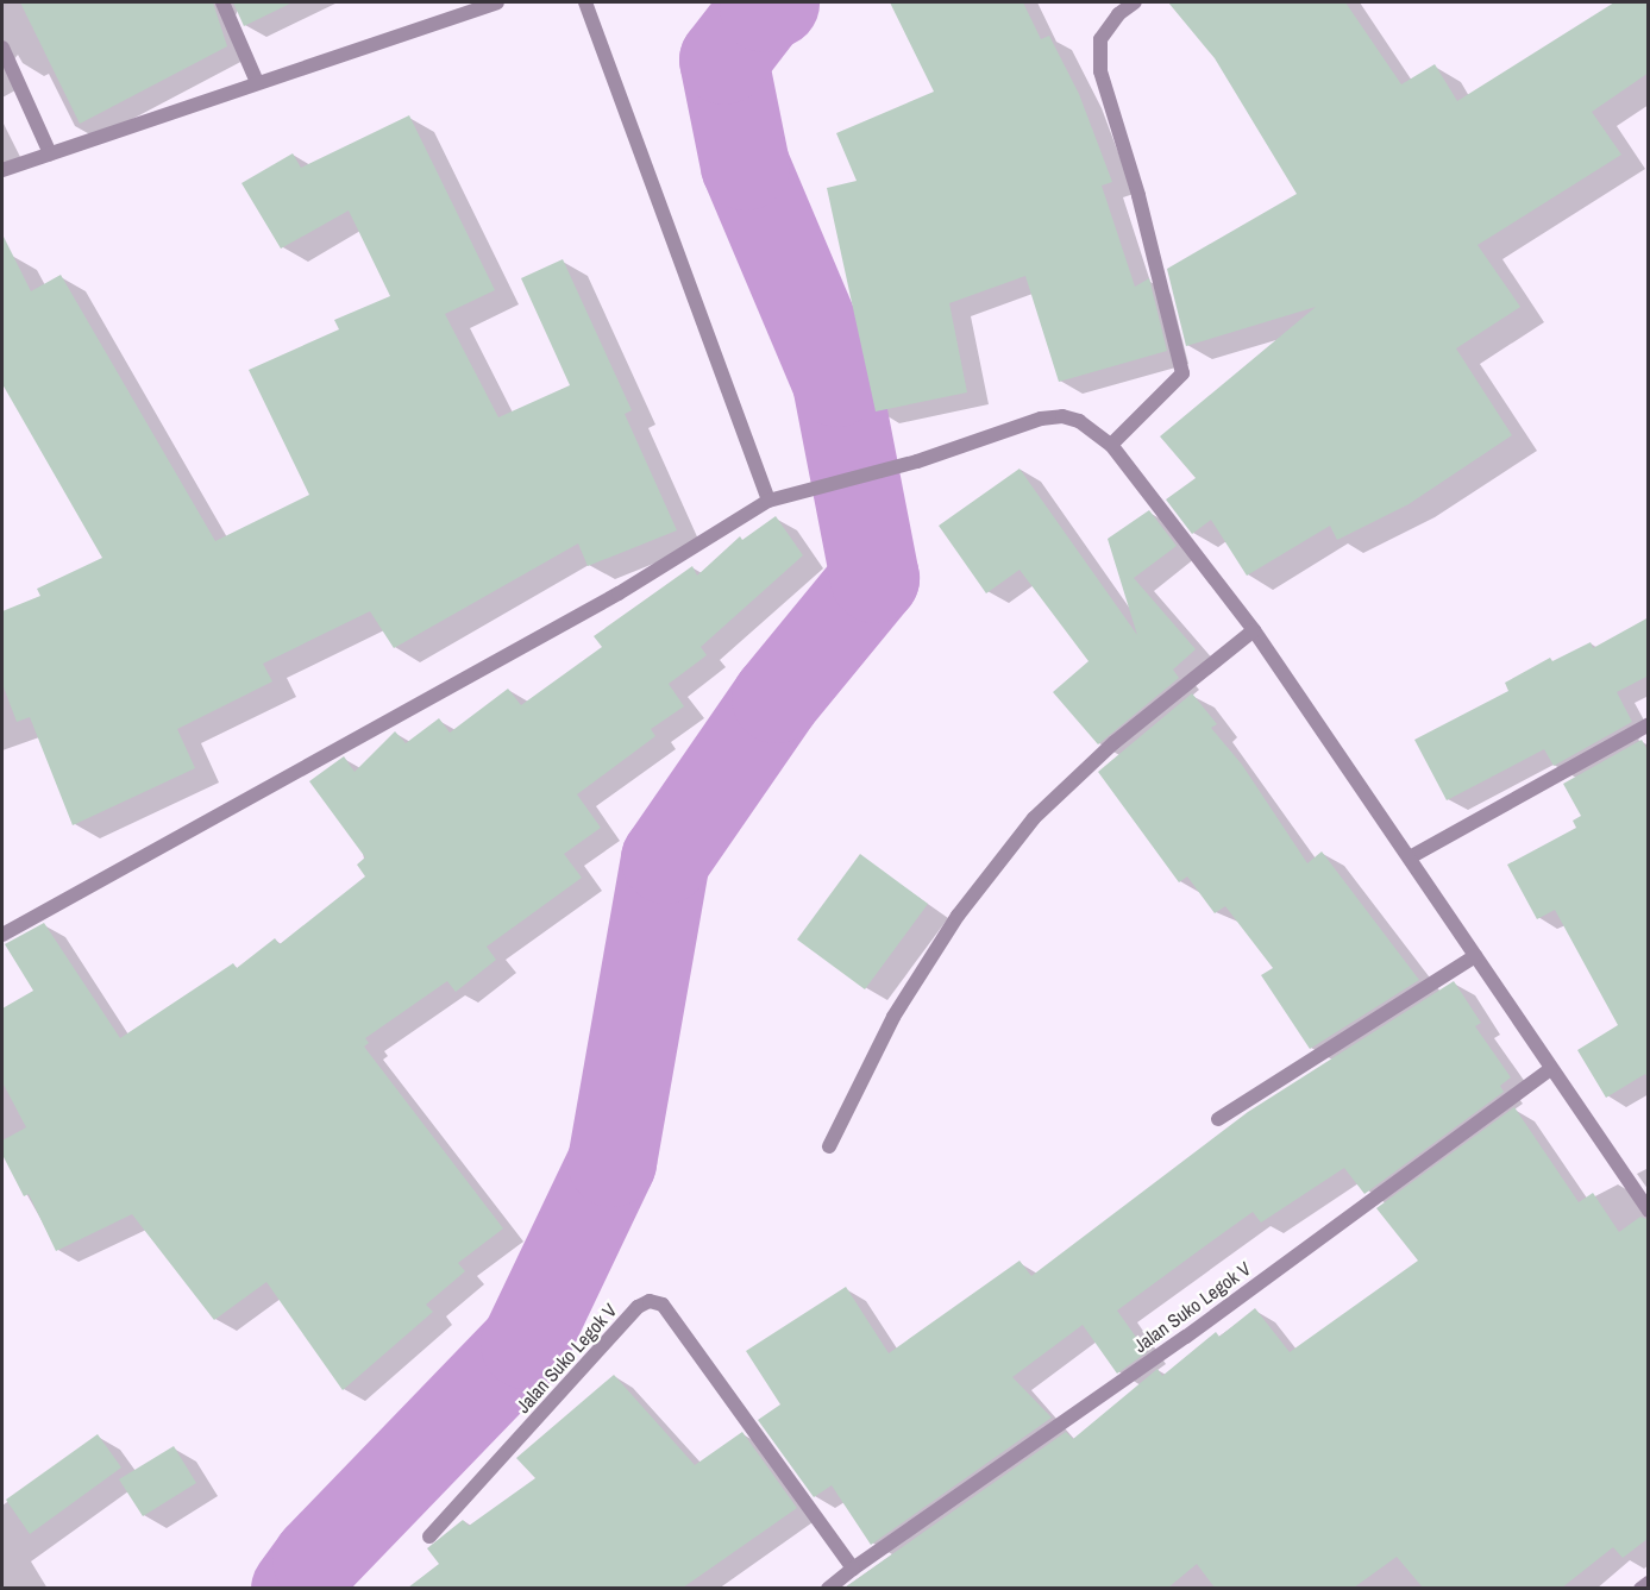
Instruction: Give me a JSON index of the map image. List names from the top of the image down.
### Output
{
  "streets": {
    "street": ["Jalan Suko Legok V"]
  }
}
